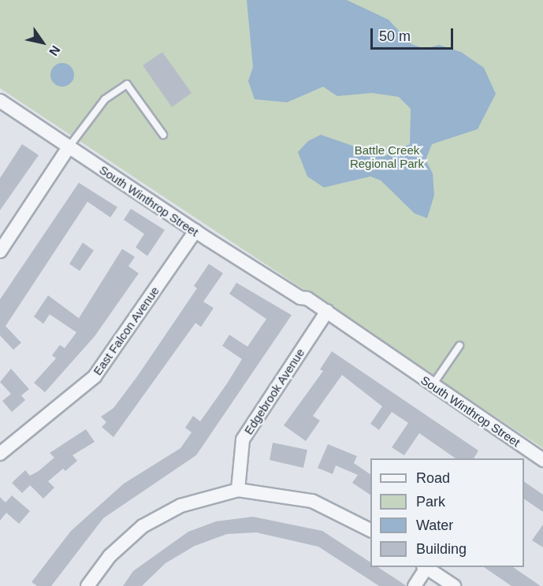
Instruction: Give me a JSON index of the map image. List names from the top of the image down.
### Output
{
  "streets": {
    "street": ["South Winthrop Street", "East Falcon Avenue", "Edgebrook Avenue"]
  },
  "crossings": [
    ["South Winthrop Street", "East Falcon Avenue"],
    ["South Winthrop Street", "Edgebrook Avenue"]
  ],
  "parks": ["Battle Creek Regional Park"],
  "legend": [
    "Road",
    "Park",
    "Water",
    "Building"
  ],
  "scale_bar": "50 m",
  "north": "bottom right"
}
